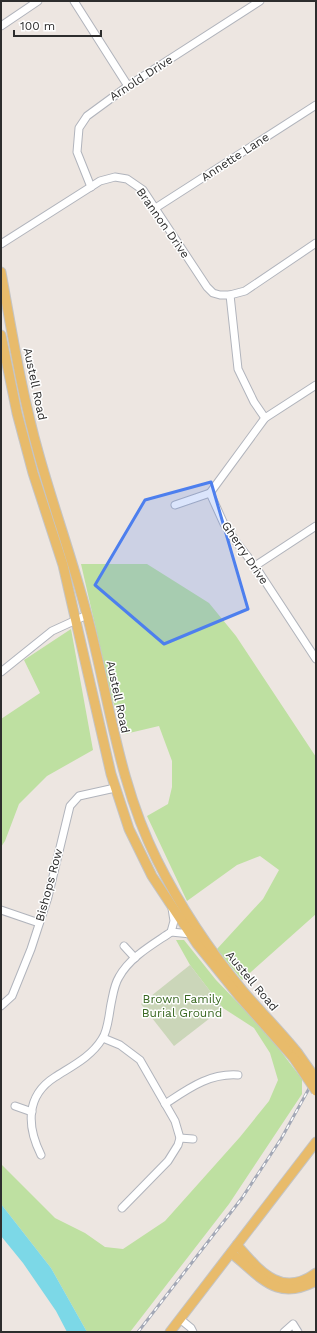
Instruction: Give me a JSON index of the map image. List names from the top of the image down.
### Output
{
  "streets": {
    "main road": ["Austell Road"],
    "street": [
      "Arnold Drive",
      "Annette Lane",
      "Brannon Drive",
      "Gherry Drive",
      "Bishops Row"
    ]
  },
  "crossings": [
    ["Arnold Drive", "Brannon Drive"],
    ["Annette Lane", "Brannon Drive"],
    ["Austell Road", "Bishops Row"]
  ],
  "parks": ["Brown Family Burial Ground"],
  "scale_bar": "100 m"
}
